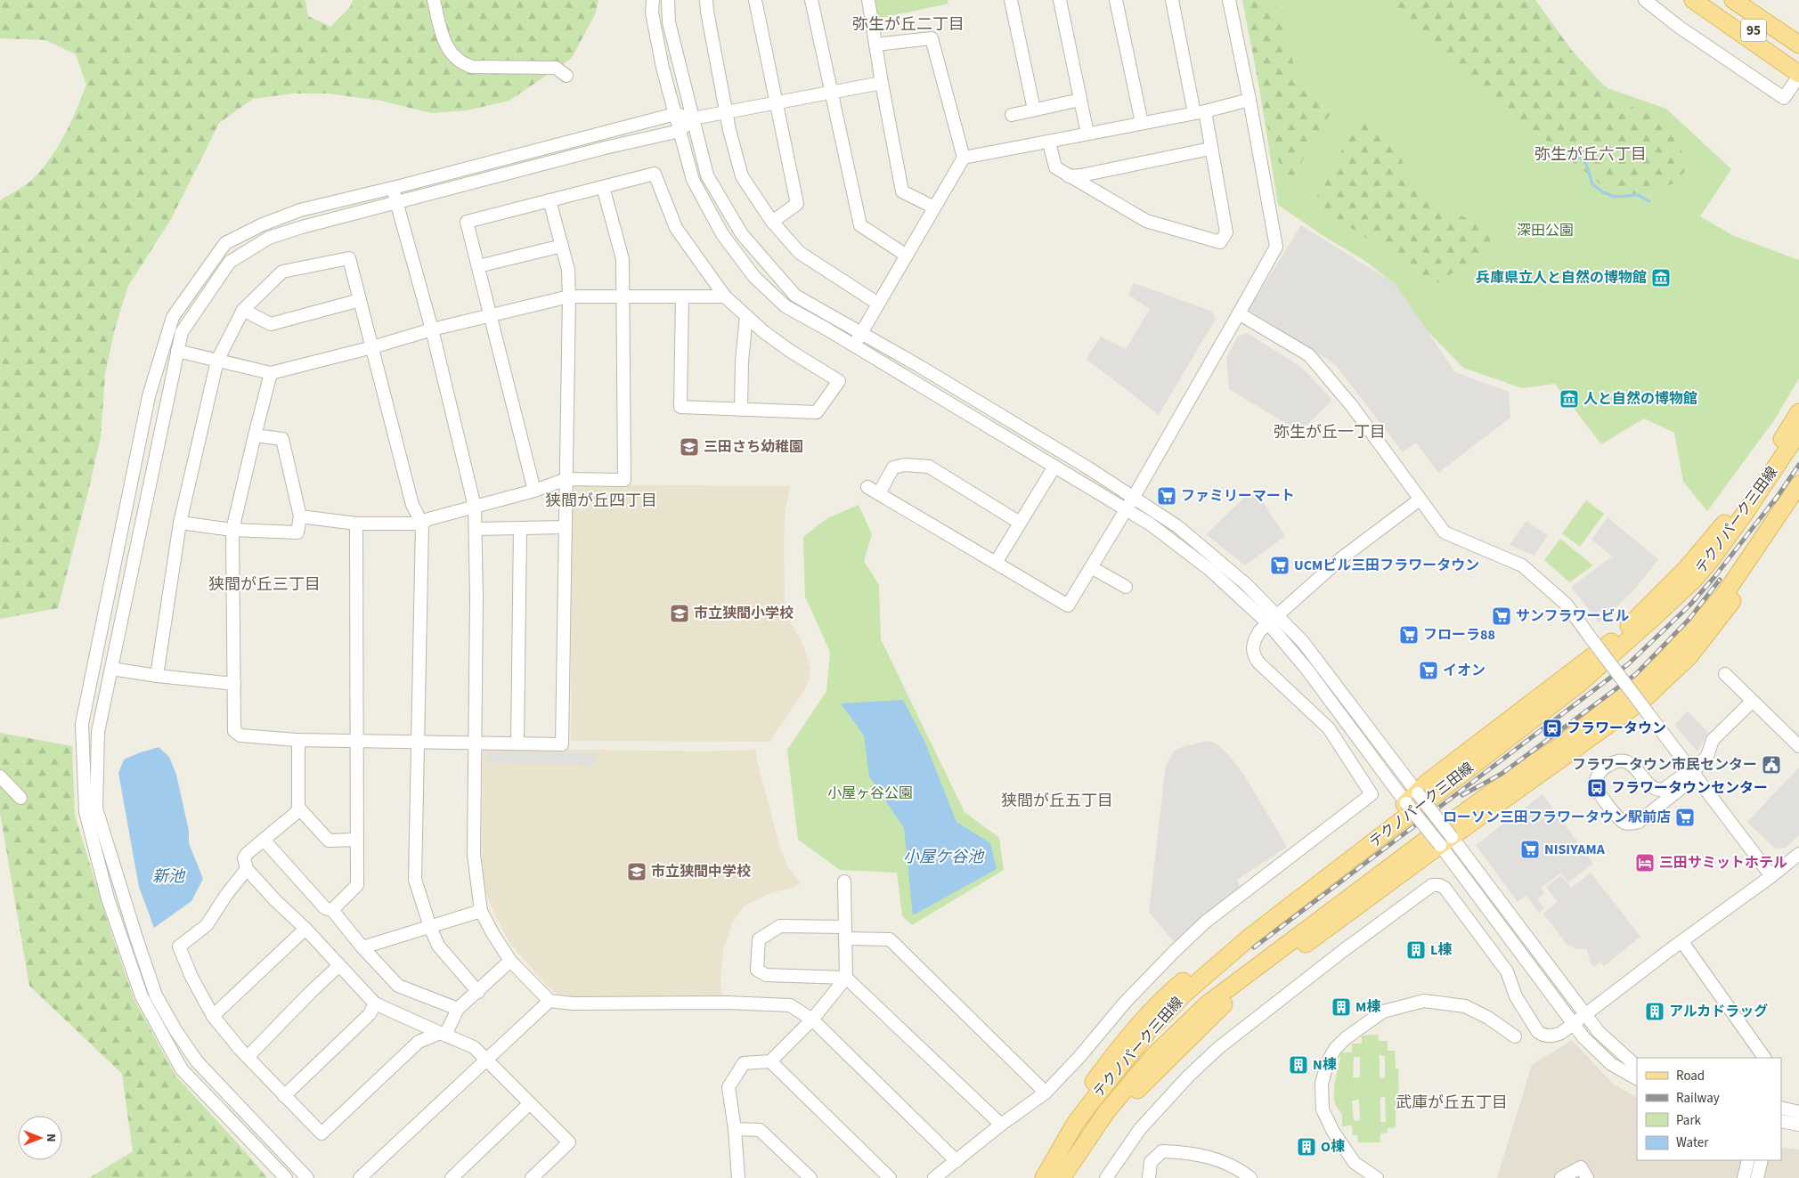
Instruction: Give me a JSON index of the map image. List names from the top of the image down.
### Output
{
  "streets": {
    "main road": ["95", "テクノパーク三田線"]
  },
  "districts": [
    "弥生が丘二丁目",
    "弥生が丘六丁目",
    "弥生が丘一丁目",
    "狭間が丘四丁目",
    "狭間が丘三丁目",
    "狭間が丘五丁目",
    "武庫が丘五丁目"
  ],
  "water": ["小屋ケ谷池", "新池"],
  "parks": ["深田公園", "小屋ヶ谷公園"],
  "places": {
    "museum": ["兵庫県立人と自然の博物館", "人と自然の博物館"],
    "school or university": ["三田さち幼稚園", "市立狭間小学校", "市立狭間中学校"],
    "supermarket": [
      "ファミリーマート",
      "UCMビル三田フラワータウン",
      "サンフラワービル",
      "フローラ88",
      "イオン",
      "ローソン三田フラワータウン駅前店",
      "NISIYAMA"
    ],
    "station": ["フラワータウン"],
    "public building": ["フラワータウン市民センター"],
    "bus stop": ["フラワータウンセンター"],
    "hotel": ["三田サミットホテル"],
    "building": [
      "L棟",
      "M棟",
      "アルカドラッグ",
      "N棟",
      "O棟"
    ]
  },
  "legend": [
    "Road",
    "Railway",
    "Park",
    "Water"
  ],
  "north": "right"
}
